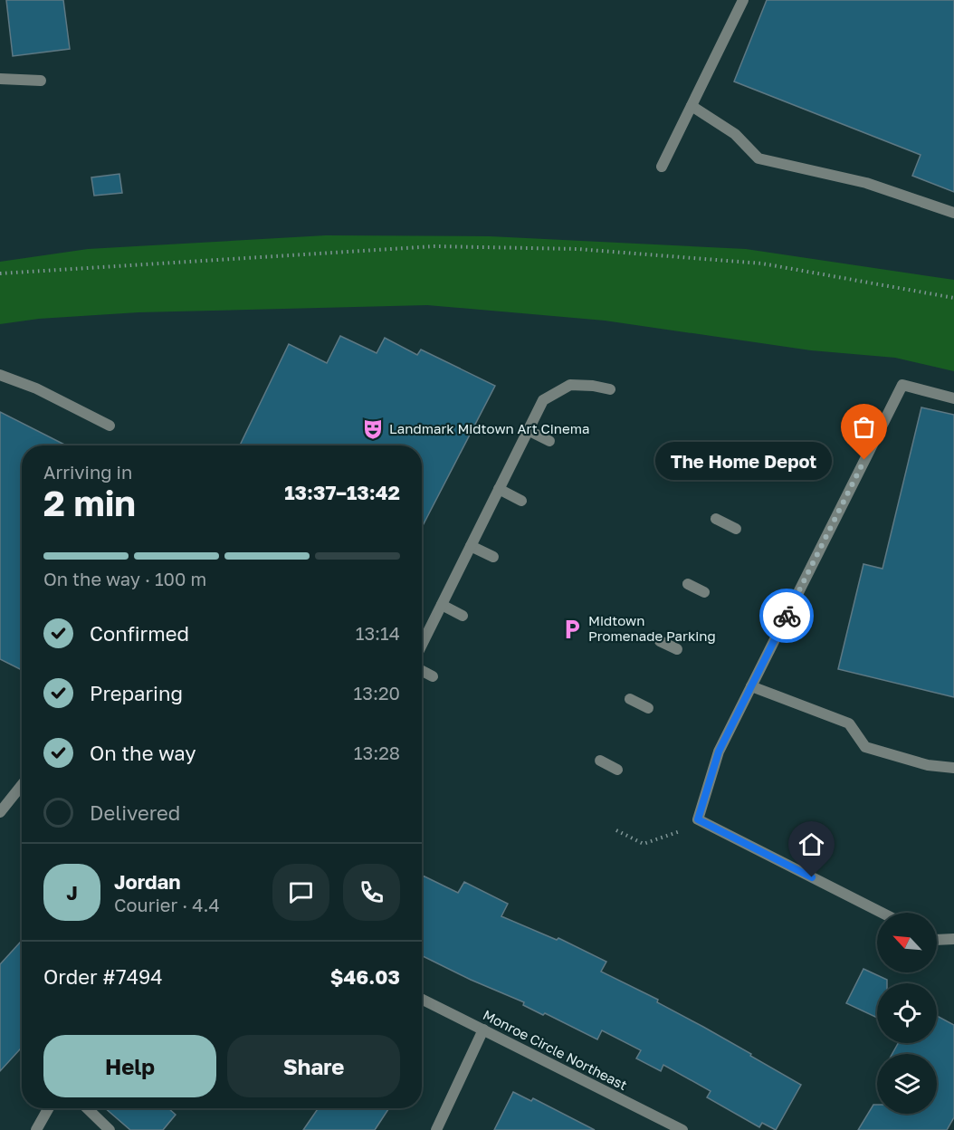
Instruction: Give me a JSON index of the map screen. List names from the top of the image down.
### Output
{
  "streets": {
    "street": ["Monroe Circle Northeast"]
  },
  "places": {
    "theatre": ["Landmark Midtown Art Cinema"],
    "other": ["The Home Depot"],
    "parking": ["Midtown Promenade Parking"]
  },
  "north": "top left",
  "page": {
    "bubble": "The Home Depot",
    "heading": ["2 min", "Arriving in", "13:37–13:42"],
    "panel": [
      "Jordan",
      "Courier · 4.4",
      "Order #7494",
      "$46.03"
    ],
    "bar": "On the way · 100 m",
    "list": [
      ["Confirmed", "13:14"],
      ["Preparing", "13:20"],
      ["On the way", "13:28"],
      "Delivered"
    ],
    "round": "J",
    "buttons": ["Help", "Share"]
  }
}
